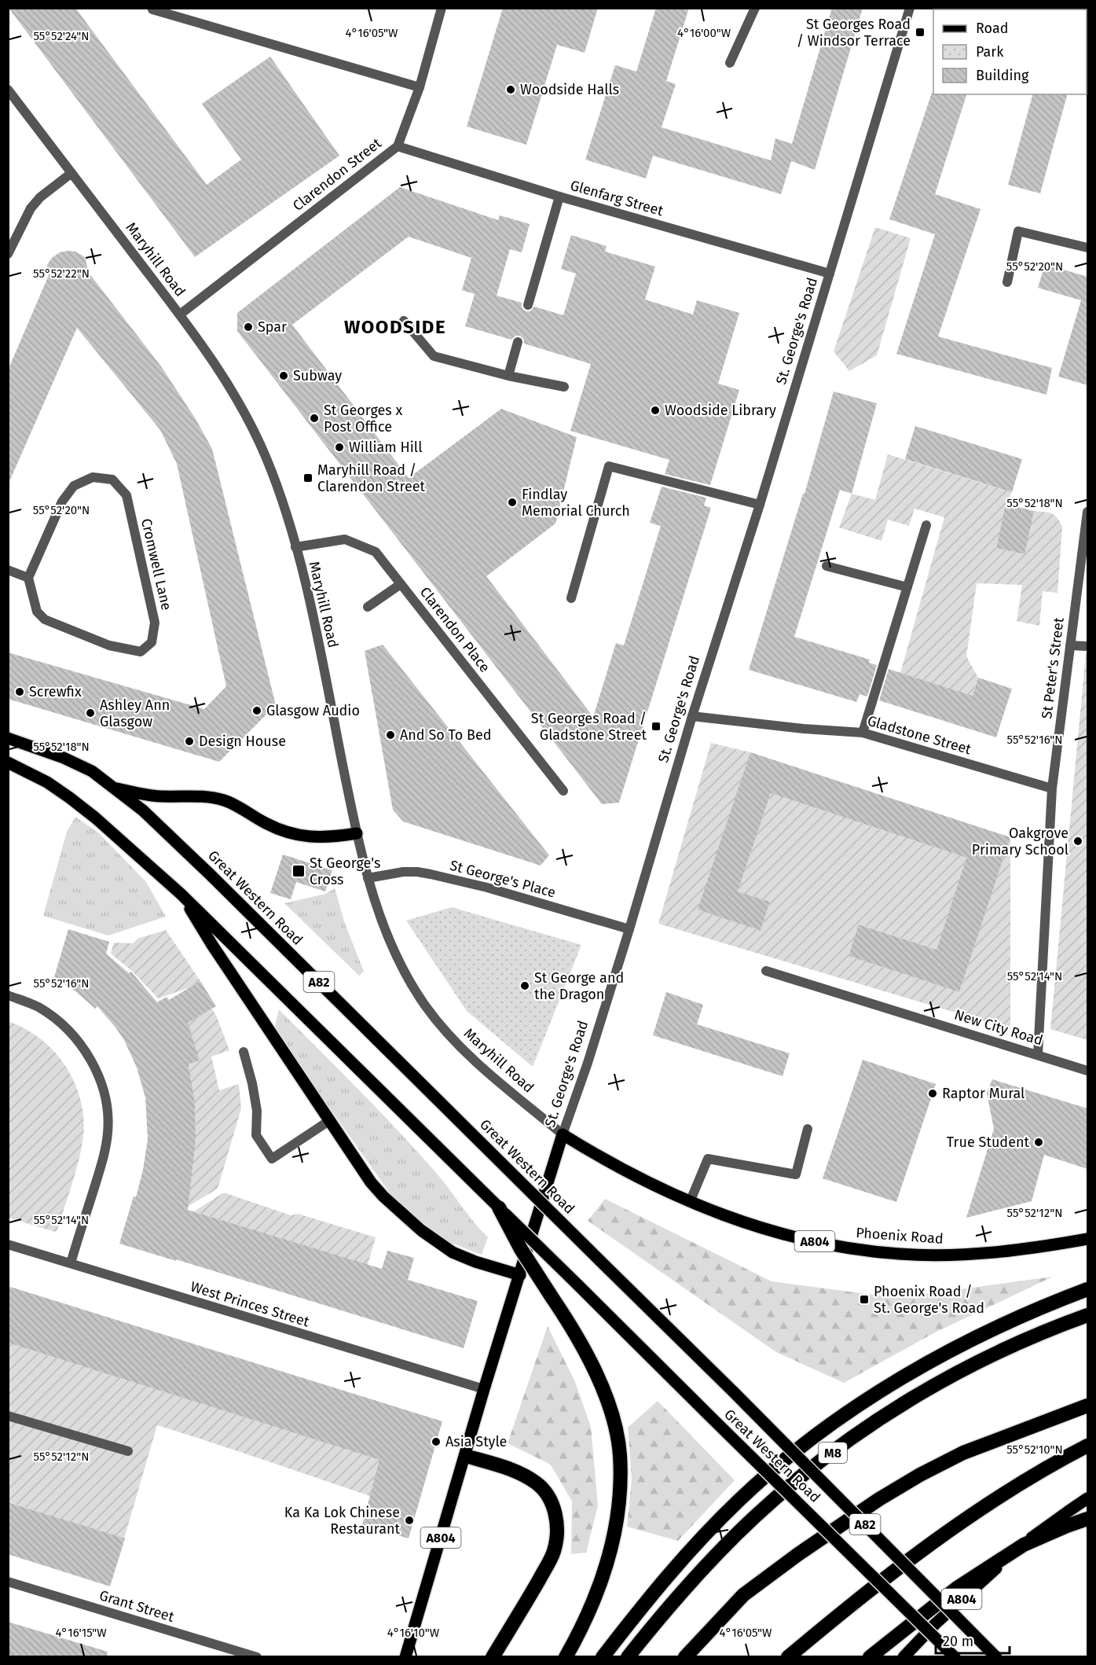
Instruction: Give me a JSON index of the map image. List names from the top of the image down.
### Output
{
  "streets": {
    "highway": ["M8"],
    "main road": [
      "St. George's Road",
      "Great Western Road",
      "A82",
      "Phoenix Road",
      "A804"
    ],
    "street": [
      "Clarendon Street",
      "Glenfarg Street",
      "Maryhill Road",
      "Cromwell Lane",
      "Clarendon Place",
      "St Peter's Street",
      "Gladstone Street",
      "St George's Place",
      "New City Road",
      "West Princes Street",
      "Grant Street"
    ]
  },
  "crossings": [
    ["Clarendon Street", "Glenfarg Street"],
    ["Clarendon Street", "Maryhill Road"],
    ["Glenfarg Street", "St. George's Road"],
    ["Maryhill Road", "St. George's Road"],
    ["Maryhill Road", "Clarendon Place"],
    ["Maryhill Road", "St George's Place"],
    ["Maryhill Road", "Phoenix Road"],
    ["St. George's Road", "Gladstone Street"],
    ["St. George's Road", "St George's Place"],
    ["St. George's Road", "Phoenix Road"],
    ["St. George's Road", "A804"],
    ["St. George's Road", "West Princes Street"],
    ["St Peter's Street", "Gladstone Street"],
    ["St Peter's Street", "New City Road"]
  ],
  "districts": ["WOODSIDE"],
  "places": {
    "transit": [
      "St Georges Road / Windsor Terrace",
      "Maryhill Road / Clarendon Street",
      "St Georges Road / Gladstone Street",
      "St George's Cross",
      "Phoenix Road / St. George's Road"
    ],
    "other": [
      "Woodside Halls",
      "Spar",
      "Subway",
      "Woodside Library",
      "St Georges x Post Office",
      "William Hill",
      "Findlay Memorial Church",
      "Screwfix",
      "Glasgow Audio",
      "Ashley Ann Glasgow",
      "And So To Bed",
      "Design House",
      "Oakgrove Primary School",
      "St George and the Dragon",
      "Raptor Mural",
      "True Student",
      "Asia Style",
      "Ka Ka Lok Chinese Restaurant"
    ]
  },
  "legend": ["Road", "Park", "Building"],
  "scale_bar": "20 m",
  "coordinates": [
    "4°16'05\"W",
    "4°16'00\"W",
    "55°52'24\"N",
    "55°52'20\"N",
    "55°52'22\"N",
    "55°52'18\"N",
    "55°52'16\"N",
    "55°52'14\"N",
    "55°52'12\"N",
    "55°52'10\"N",
    "4°16'15\"W",
    "4°16'10\"W"
  ]
}
